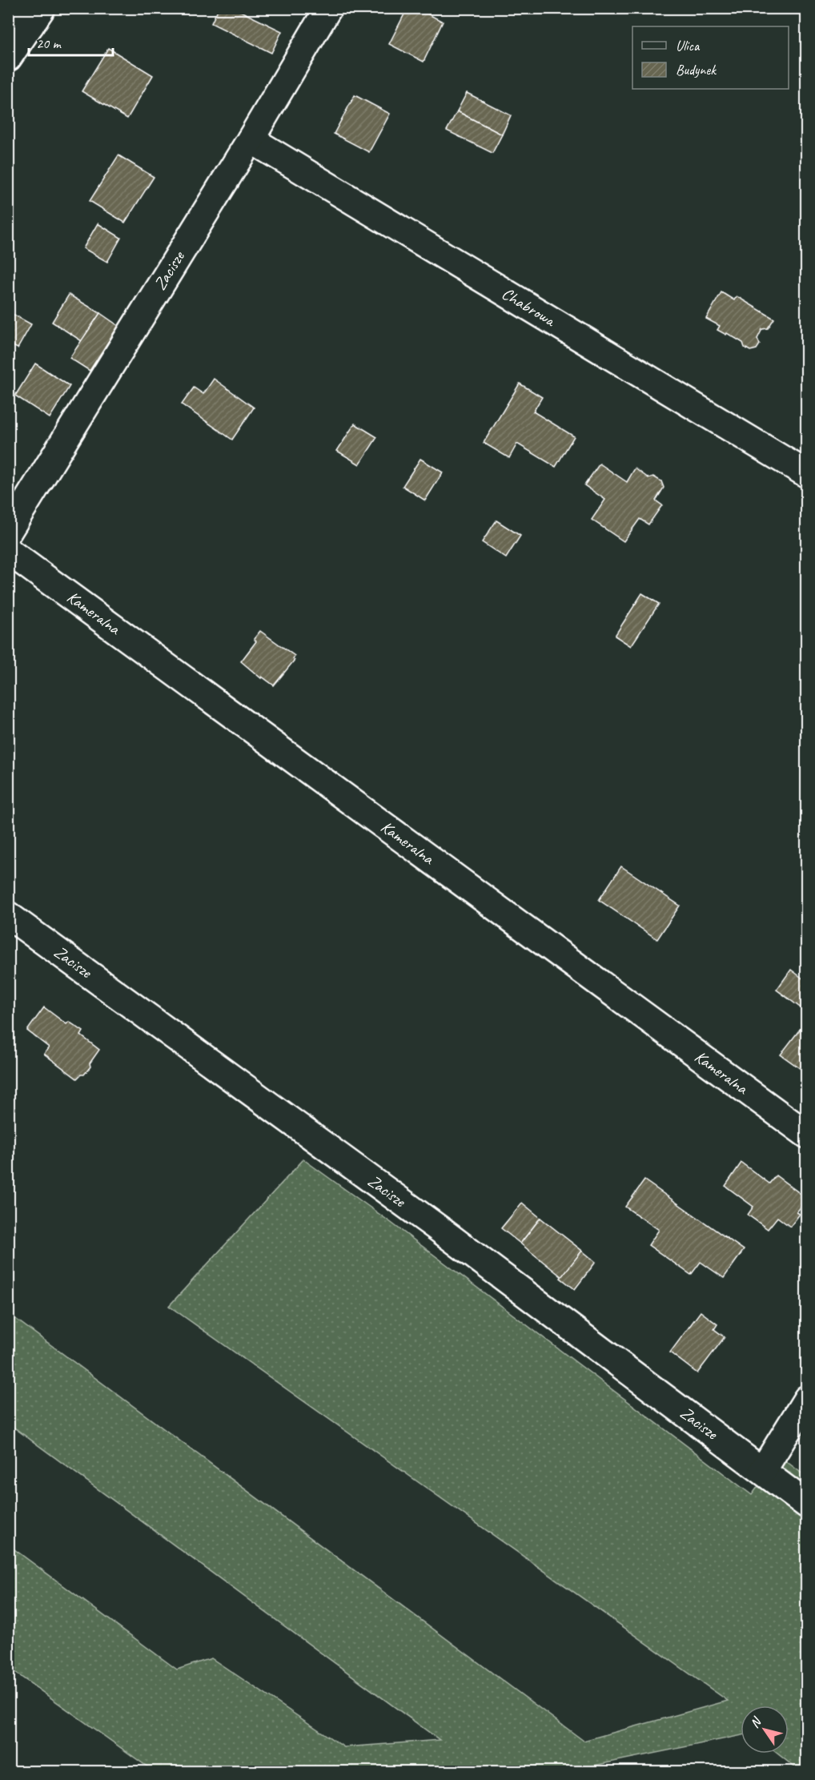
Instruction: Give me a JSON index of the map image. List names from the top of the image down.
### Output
{
  "streets": {
    "street": ["Zacisze", "Chabrowa", "Kameralna"]
  },
  "crossings": [
    ["Zacisze", "Chabrowa"]
  ],
  "legend": ["Ulica", "Budynek"],
  "scale_bar": "20 m",
  "north": "top left"
}
